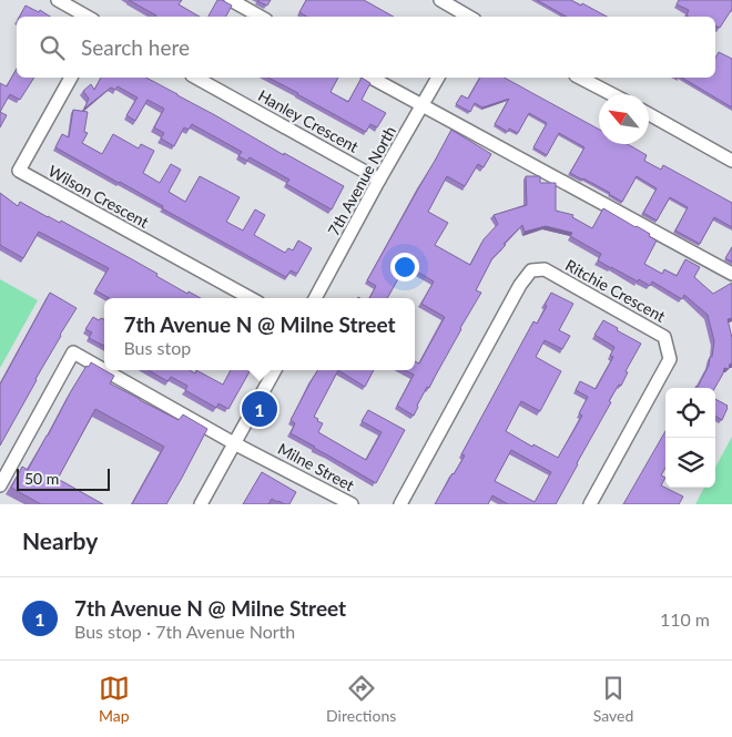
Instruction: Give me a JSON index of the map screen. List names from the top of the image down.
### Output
{
  "streets": {
    "street": [
      "Hanley Crescent",
      "7th Avenue North",
      "Wilson Crescent",
      "Ritchie Crescent",
      "Milne Street"
    ]
  },
  "crossings": [
    ["Hanley Crescent", "7th Avenue North"]
  ],
  "scale_bar": "50 m",
  "north": "top left",
  "page": {
    "search": "Search here",
    "popup": ["7th Avenue N @ Milne Street", "Bus stop"],
    "pins": "1",
    "scale": "50 m",
    "heading": "Nearby",
    "list": [
      {
        "mark": "1",
        "name": "7th Avenue N @ Milne Street",
        "note": "Bus stop · 7th Avenue North",
        "value": "110 m"
      }
    ],
    "nav": ["Map", "Directions", "Saved"]
  }
}
